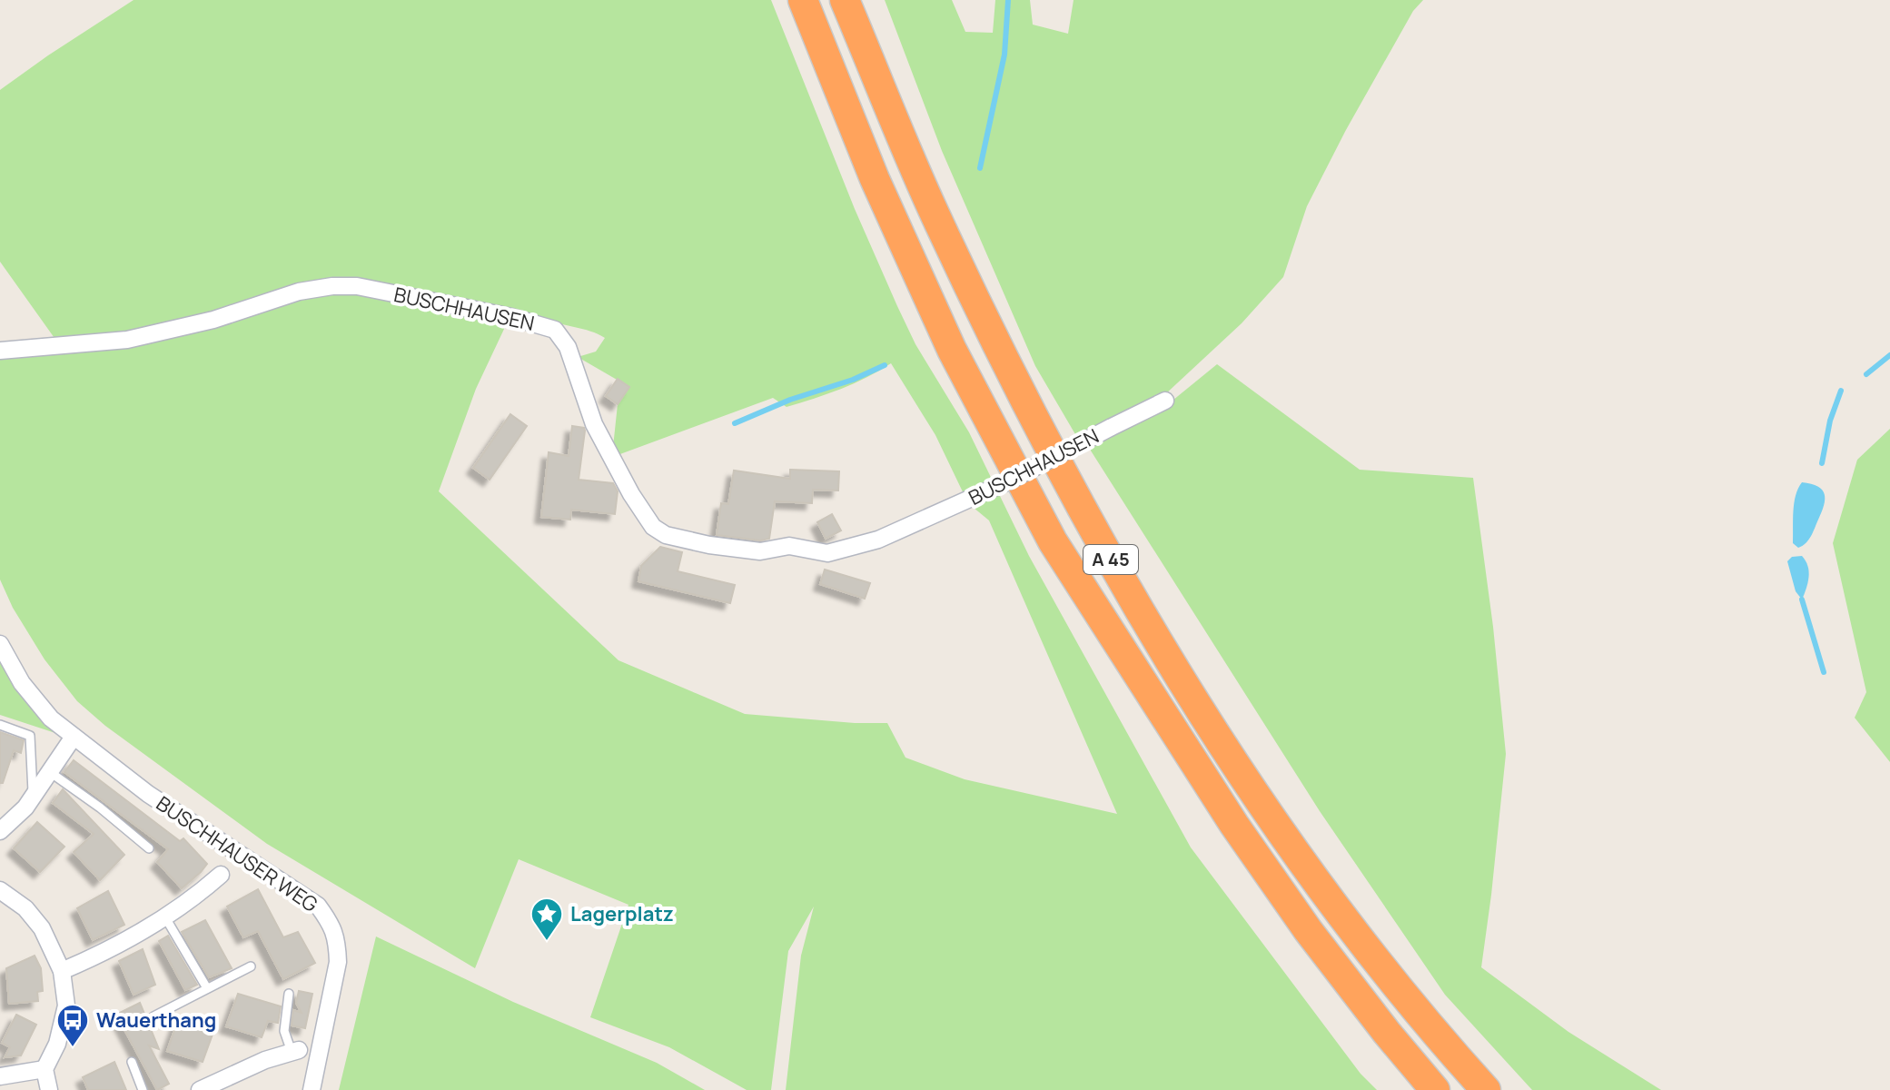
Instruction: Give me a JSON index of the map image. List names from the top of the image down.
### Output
{
  "streets": {
    "highway": ["A 45"],
    "street": ["BUSCHHAUSEN", "BUSCHHAUSER WEG"]
  },
  "places": {
    "place": ["Lagerplatz"],
    "bus stop": ["Wauerthang"]
  }
}
